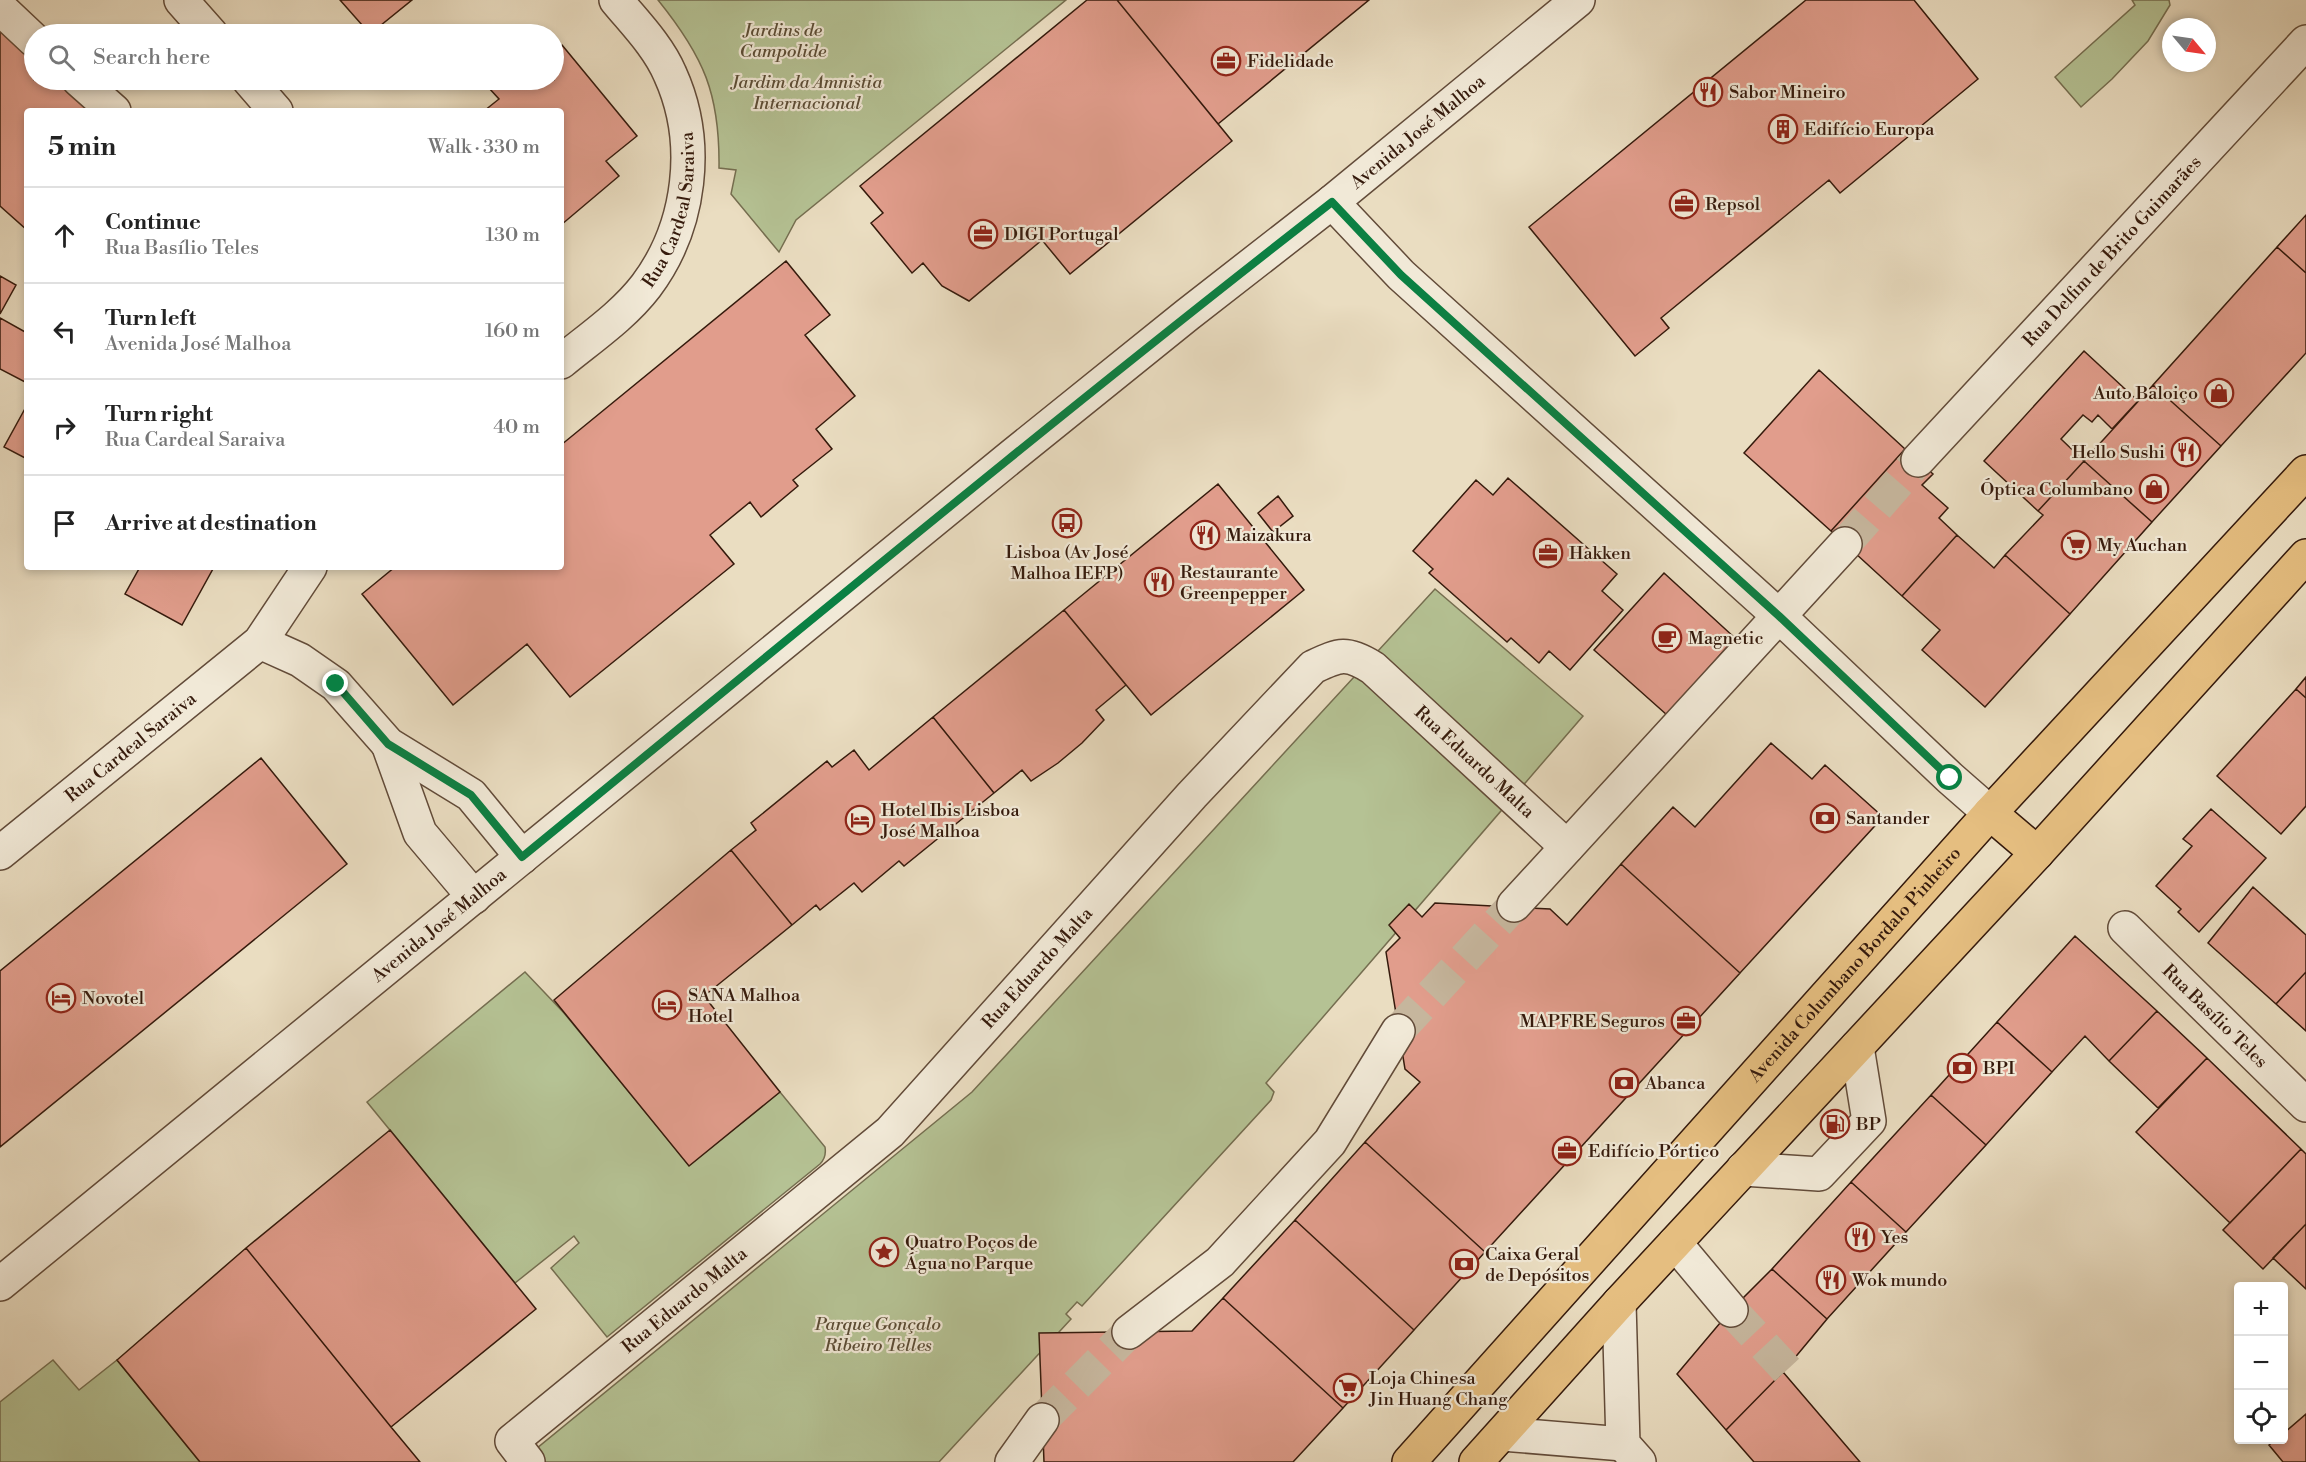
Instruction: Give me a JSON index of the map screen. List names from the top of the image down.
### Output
{
  "streets": {
    "main road": ["Avenida Columbano Bordalo Pinheiro"],
    "street": [
      "Avenida José Malhoa",
      "Rua Cardeal Saraiva",
      "Rua Delfim de Brito Guimarães",
      "Rua Eduardo Malta",
      "Rua Basílio Teles"
    ]
  },
  "parks": ["Jardins de Campolide", "Jardim da Amnistia Internacional", "Parque Gonçalo Ribeiro Telles"],
  "places": {
    "office": [
      "Fidelidade",
      "Repsol",
      "DIGI Portugal",
      "Hakken",
      "MAPFRE Seguros",
      "Edifício Pórtico"
    ],
    "restaurant": [
      "Sabor Mineiro",
      "Hello Sushi",
      "Maizakura",
      "Restaurante Greenpepper",
      "Yes",
      "Wok mundo"
    ],
    "building": ["Edifício Europa"],
    "shop": ["Auto Baloiço", "Óptica Columbano"],
    "bus stop": ["Lisboa (Av José Malhoa IEFP)"],
    "supermarket": ["My Auchan", "Loja Chinesa Jin Huang Chang"],
    "cafe": ["Magnetic"],
    "bank": [
      "Santander",
      "BPI",
      "Abanca",
      "Caixa Geral de Depósitos"
    ],
    "hotel": ["Hotel Ibis Lisboa José Malhoa", "Novotel", "SANA Malhoa Hotel"],
    "fuel station": ["BP"],
    "place": ["Quatro Poços de Água no Parque"]
  },
  "north": "bottom right",
  "page": {
    "search": "Search here",
    "heading": ["5 min", "Walk · 330 m"],
    "list": [
      ["Continue", "Rua Basílio Teles", "130 m"],
      ["Turn left", "Avenida José Malhoa", "160 m"],
      ["Turn right", "Rua Cardeal Saraiva", "40 m"],
      "Arrive at destination"
    ],
    "map_buttons": ["+", "−"]
  }
}
